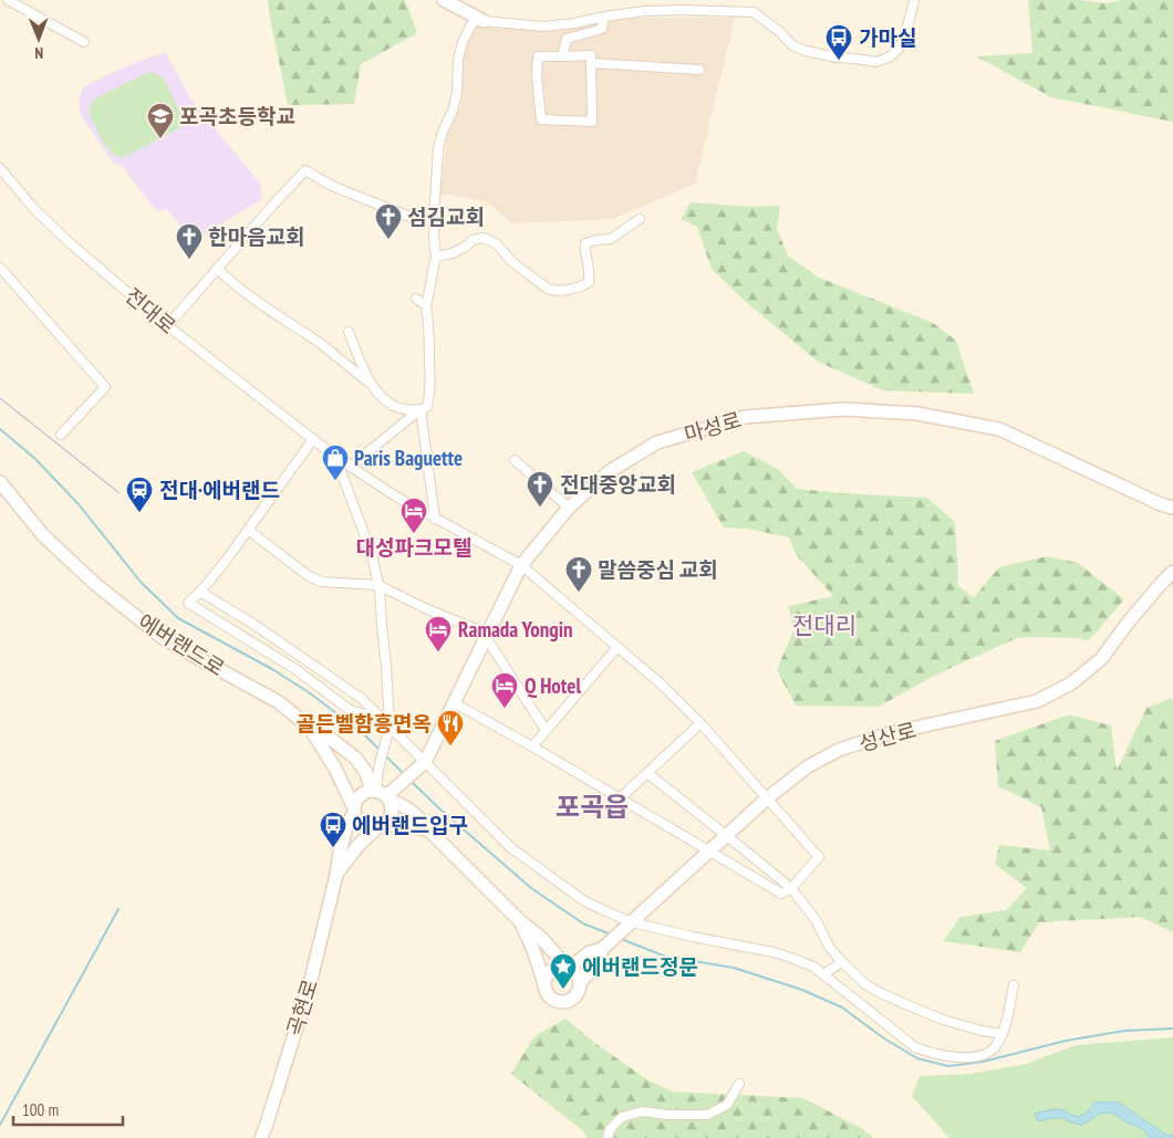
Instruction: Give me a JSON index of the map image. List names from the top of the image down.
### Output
{
  "streets": {
    "main road": [
      "마성로",
      "에버랜드로",
      "성산로",
      "곡현로"
    ],
    "street": ["전대로"]
  },
  "crossings": [
    ["전대로", "마성로"],
    ["전대로", "성산로"],
    ["마성로", "에버랜드로"],
    ["마성로", "곡현로"],
    ["에버랜드로", "곡현로"]
  ],
  "districts": ["전대리", "포곡읍"],
  "places": {
    "bus stop": ["가마실", "에버랜드입구"],
    "school or university": ["포곡초등학교"],
    "church": [
      "섬김교회",
      "한마음교회",
      "전대중앙교회",
      "말씀중심 교회"
    ],
    "shop": ["Paris Baguette"],
    "station": ["전대·에버랜드"],
    "hotel": ["대성파크모텔", "Ramada Yongin", "Q Hotel"],
    "restaurant": ["골든벨함흥면옥"],
    "place": ["에버랜드정문"]
  },
  "scale_bar": "100 m",
  "north": "bottom"
}
